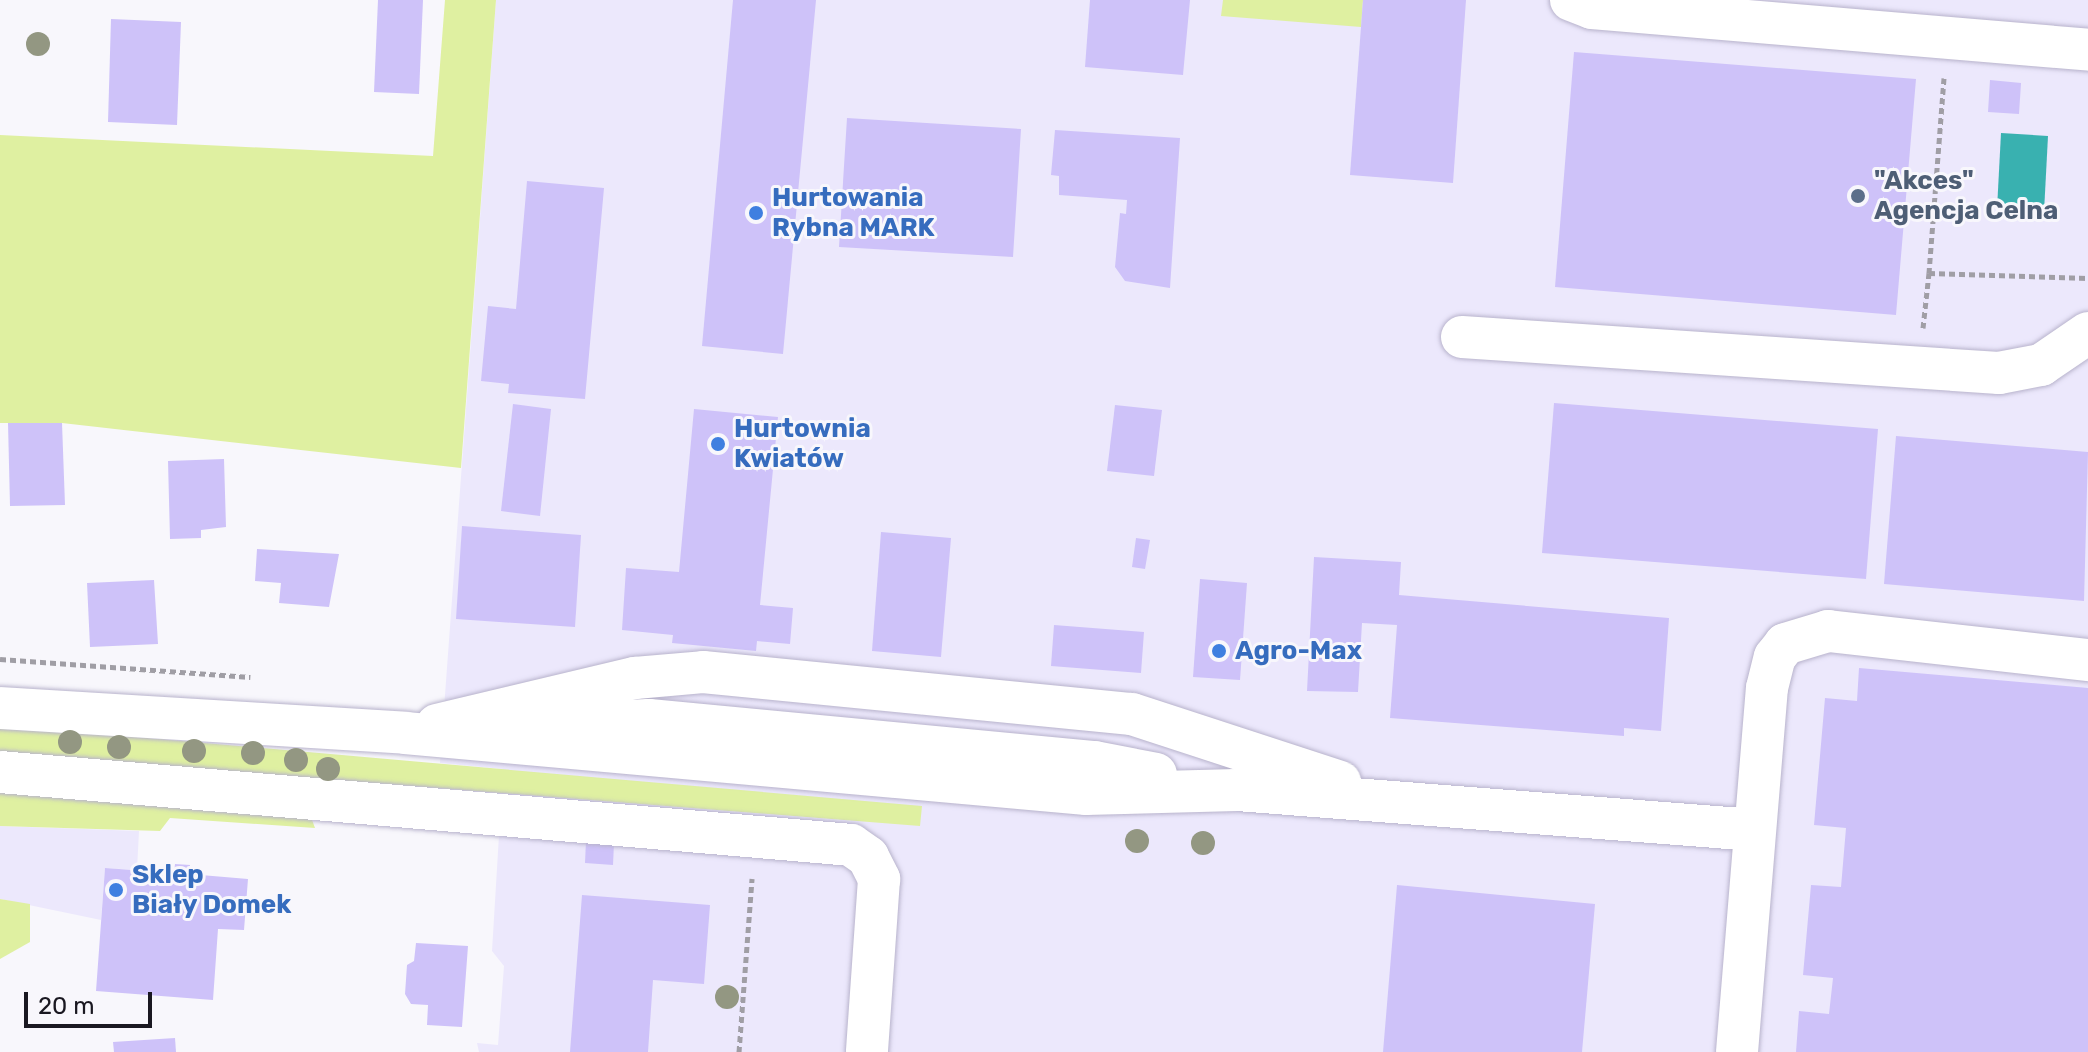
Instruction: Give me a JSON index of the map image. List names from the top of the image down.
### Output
{
  "places": [
    "\"Akces\" Agencja Celna",
    "Hurtowania Rybna MARK",
    "Hurtownia Kwiatów",
    "Agro-Max",
    "Sklep Biały Domek"
  ],
  "scale_bar": "20 m"
}
